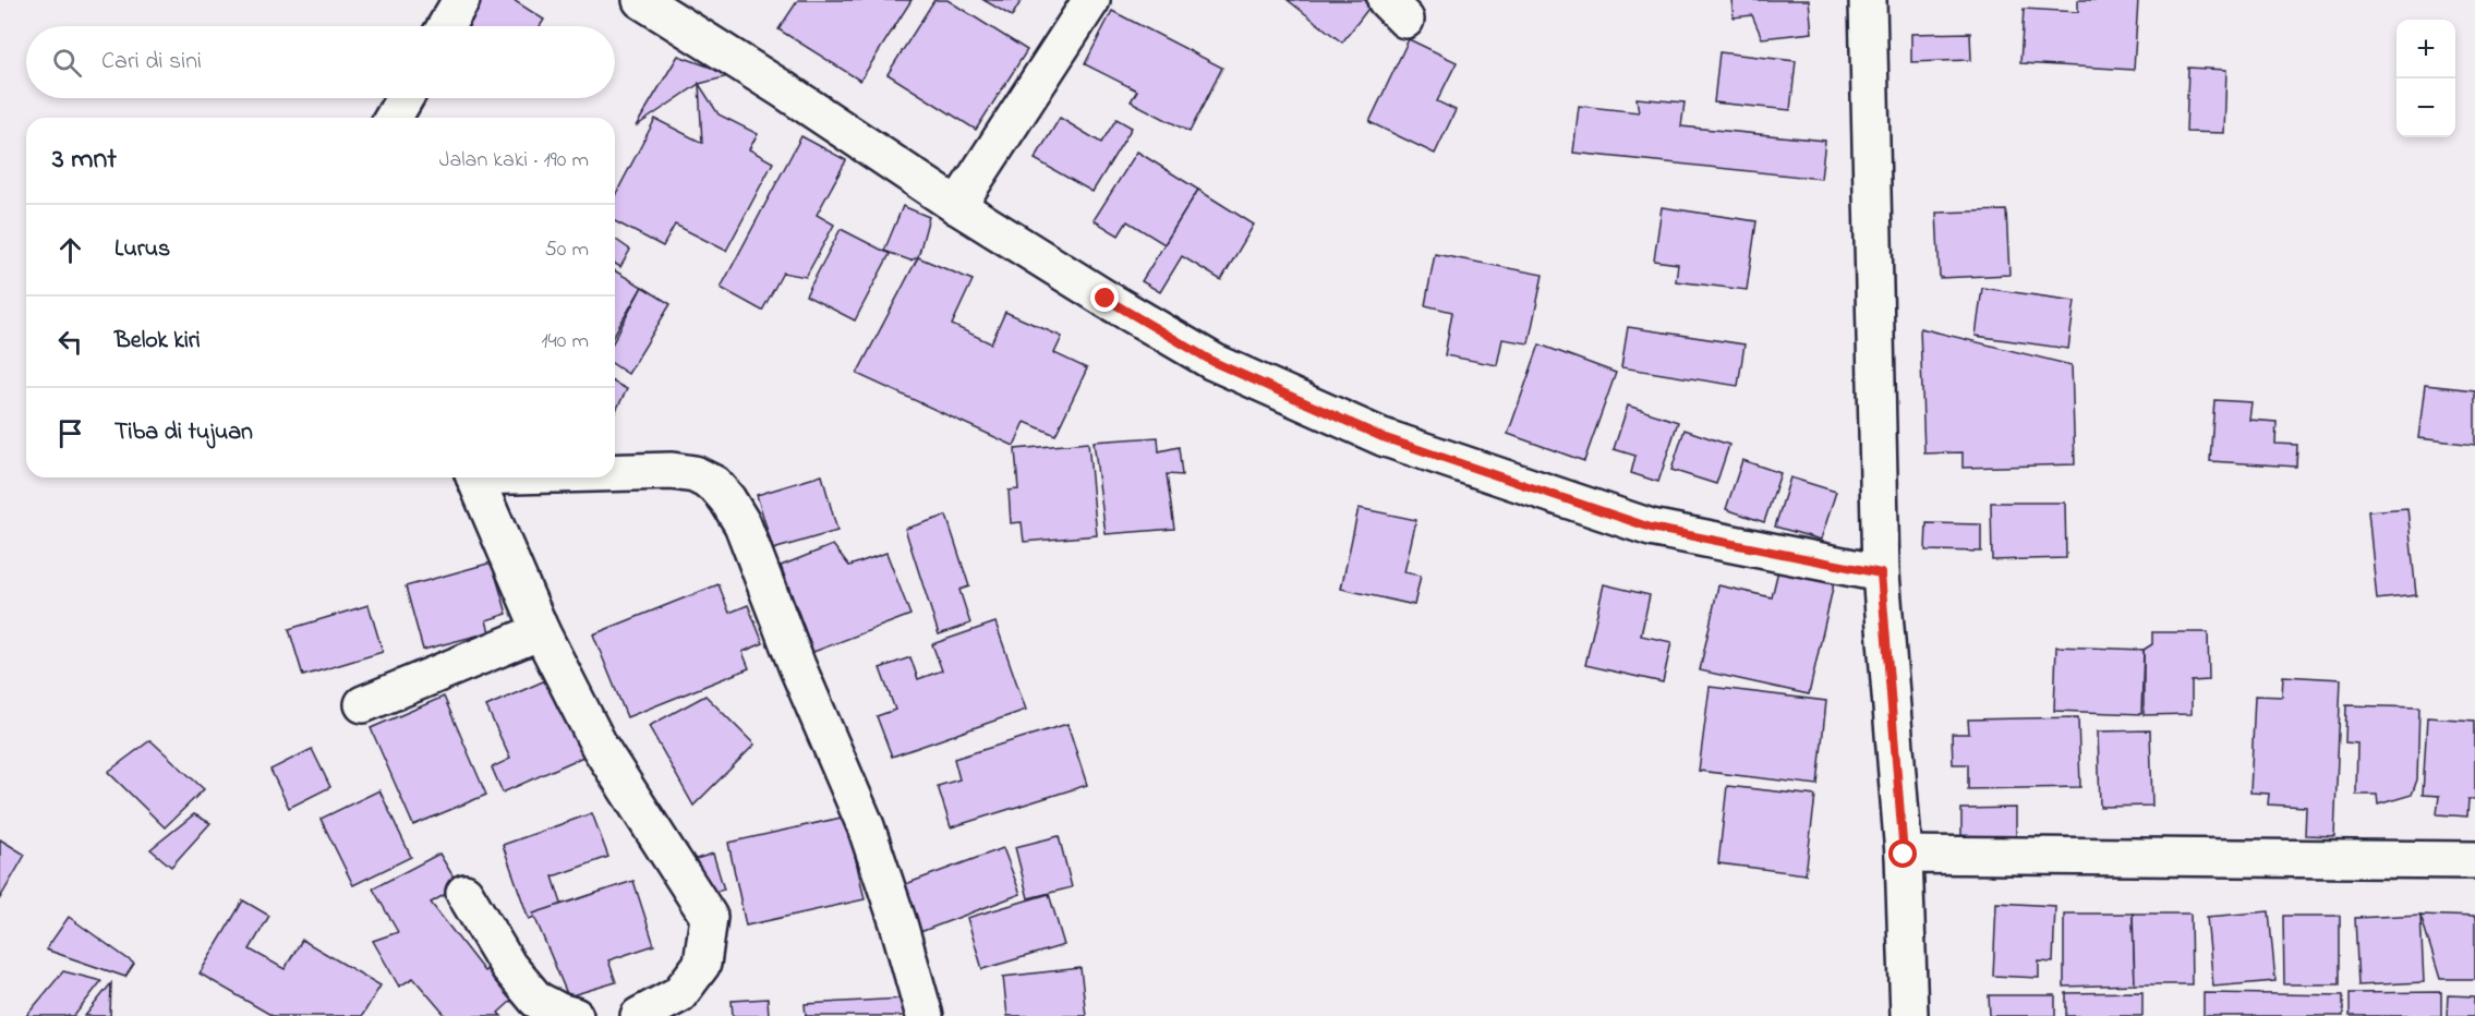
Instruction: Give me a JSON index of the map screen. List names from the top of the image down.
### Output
{
  "page": {
    "map_buttons": ["+", "−"],
    "search": "Cari di sini",
    "heading": ["3 mnt", "Jalan kaki · 190 m"],
    "list": [
      ["Lurus", "50 m"],
      ["Belok kiri", "140 m"],
      "Tiba di tujuan"
    ]
  }
}
